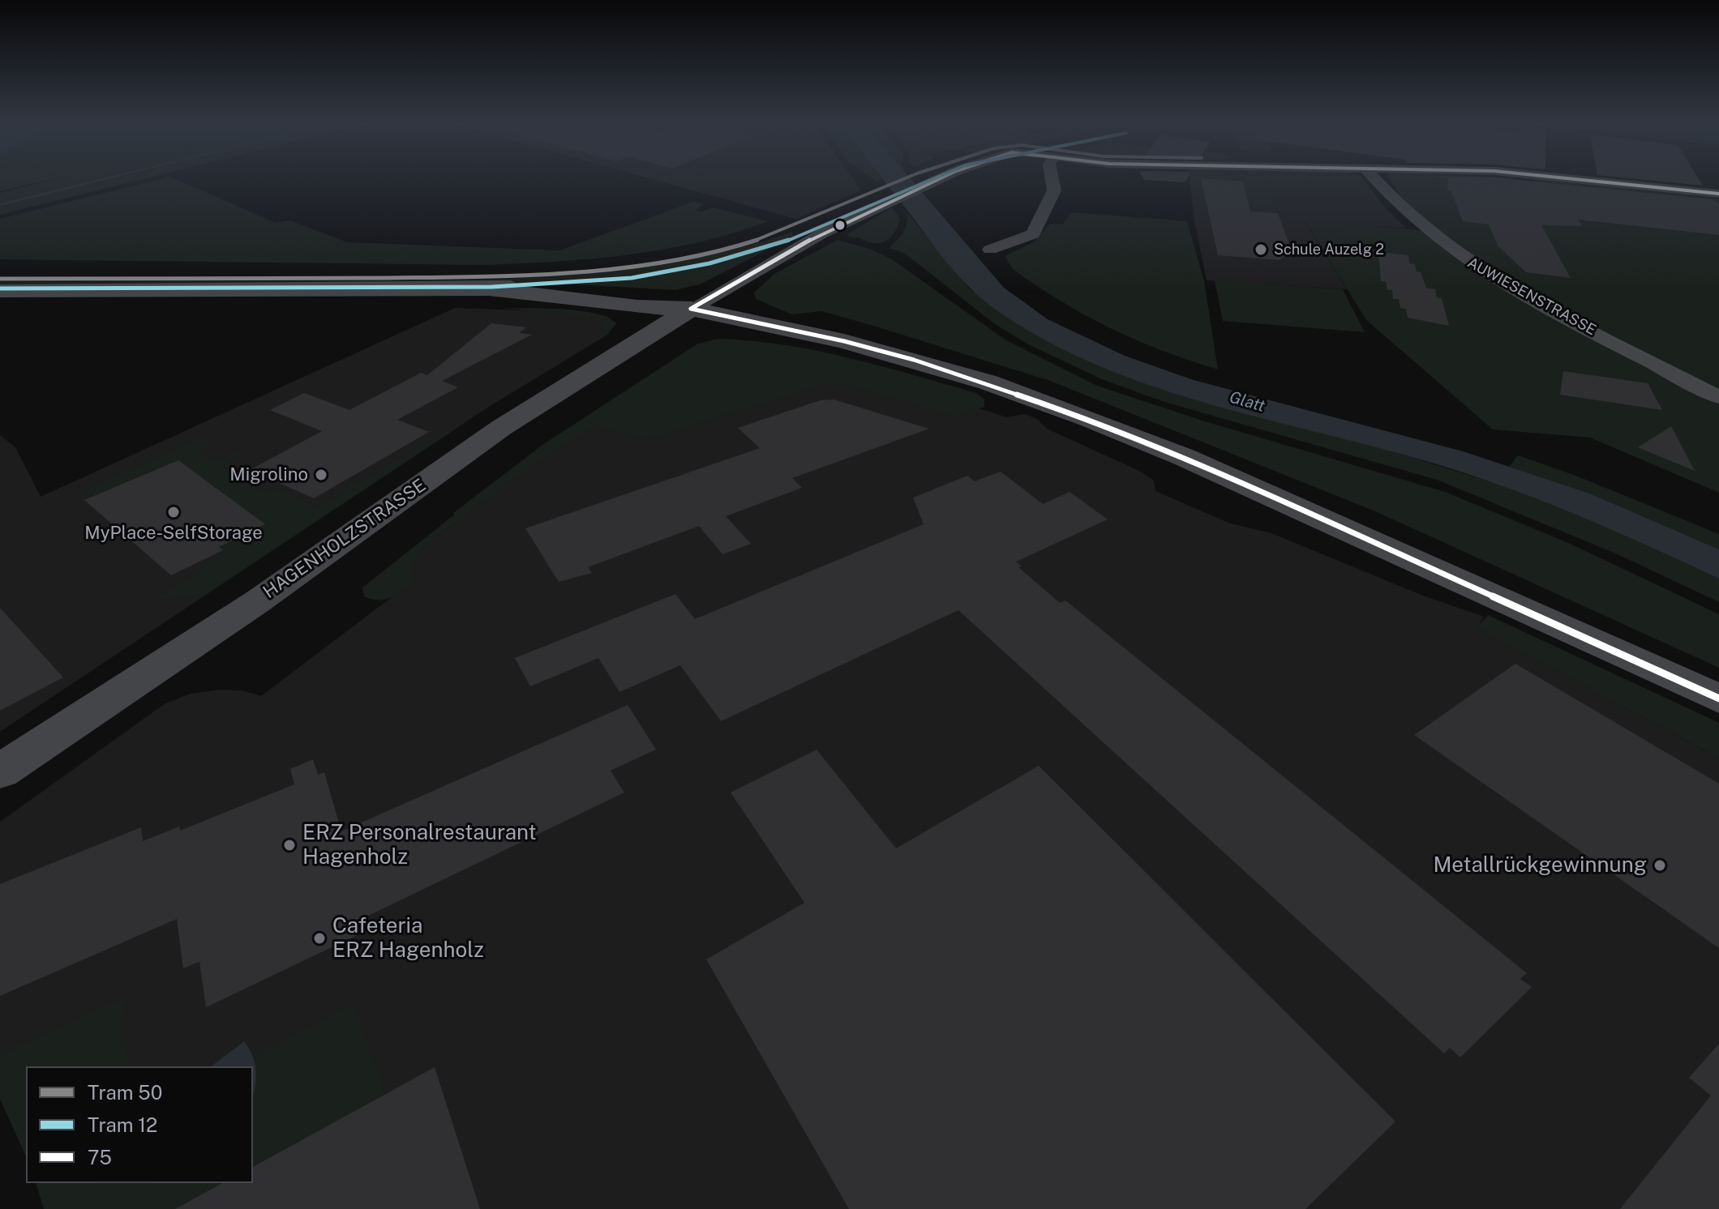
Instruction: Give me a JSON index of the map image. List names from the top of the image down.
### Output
{
  "streets": {
    "street": ["AUWIESENSTRASSE", "HAGENHOLZSTRASSE"]
  },
  "water": ["Glatt"],
  "places": [
    "Schule Auzelg 2",
    "Migrolino",
    "MyPlace-SelfStorage",
    "ERZ Personalrestaurant Hagenholz",
    "Metallrückgewinnung",
    "Cafeteria ERZ Hagenholz"
  ],
  "lines": ["tram line 50", "tram line 12", "transit line 75"],
  "legend": ["Tram 50", "Tram 12", "75"]
}
